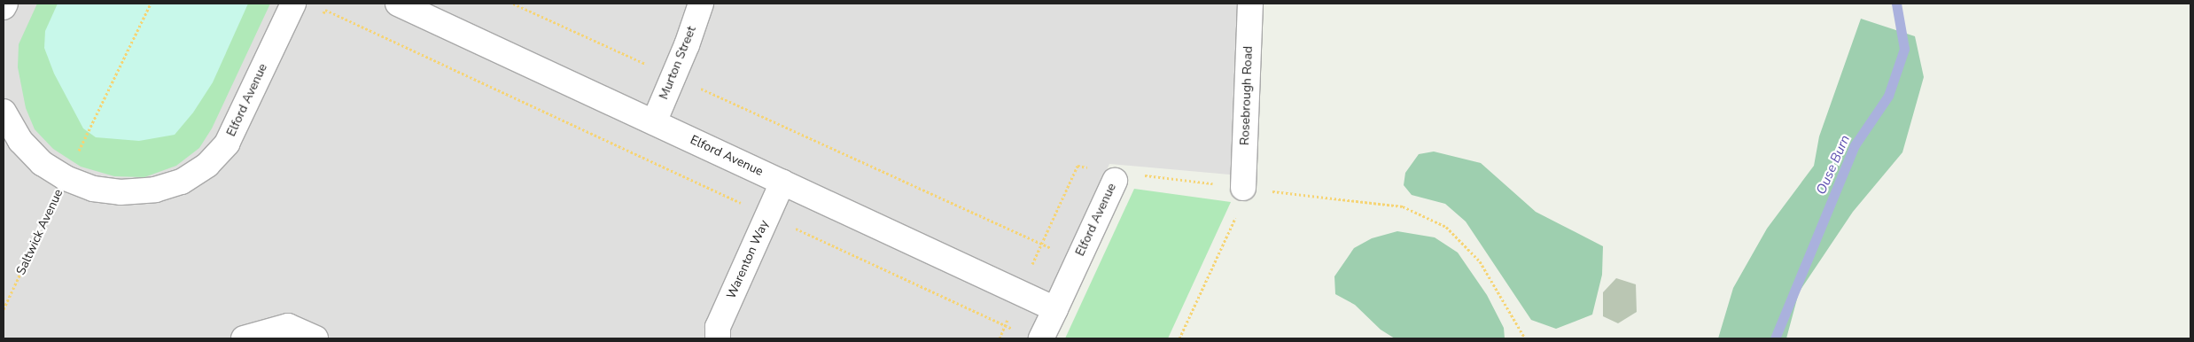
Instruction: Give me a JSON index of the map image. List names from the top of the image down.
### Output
{
  "streets": {
    "street": [
      "Murton Street",
      "Rosebrough Road",
      "Elford Avenue",
      "Warenton Way"
    ],
    "path": ["Saltwick Avenue"]
  },
  "crossings": [
    ["Murton Street", "Elford Avenue"],
    ["Rosebrough Road", "Elford Avenue"],
    ["Elford Avenue", "Saltwick Avenue"],
    ["Elford Avenue", "Warenton Way"]
  ],
  "water": ["Ouse Burn"]
}
